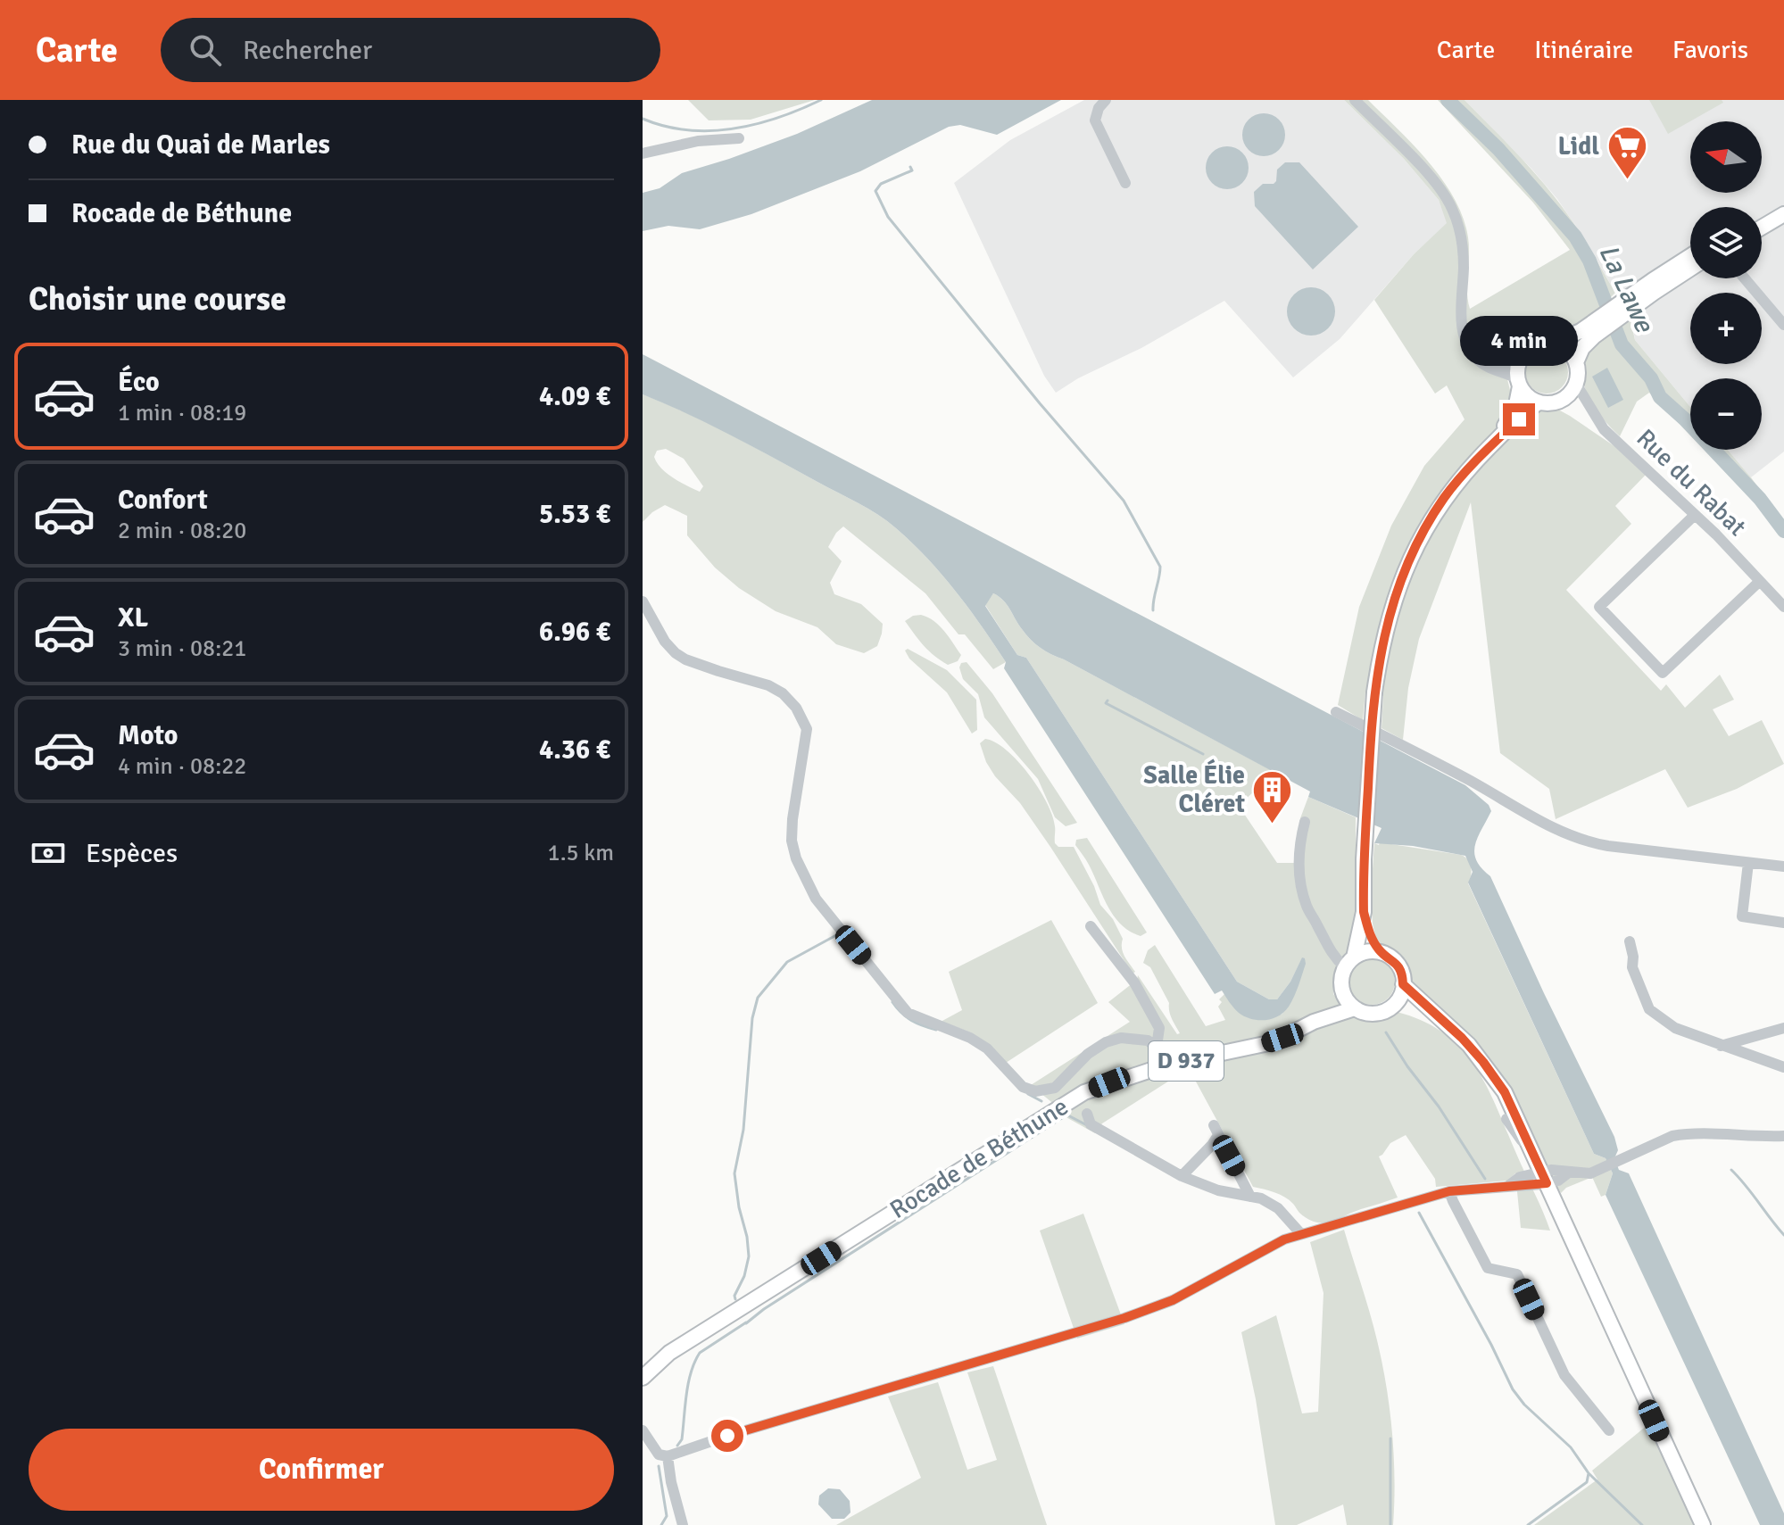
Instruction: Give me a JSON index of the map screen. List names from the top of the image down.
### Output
{
  "streets": {
    "main road": ["D 937", "Rocade de Béthune"],
    "street": ["Rue du Rabat"]
  },
  "water": ["La Lawe"],
  "places": {
    "supermarket": ["Lidl"],
    "building": ["Salle Élie Cléret"]
  },
  "north": "left",
  "page": {
    "header": "Carte",
    "search": "Rechercher",
    "nav": ["Carte", "Itinéraire", "Favoris"],
    "banner": ["Rue du Quai de Marles", "Rocade de Béthune"],
    "map_buttons": ["+", "−"],
    "heading": "Choisir une course",
    "bubble": "4 min",
    "list": [
      {
        "name": "Éco",
        "note": "1 min · 08:19",
        "value": "4.09 €"
      },
      {
        "name": "Confort",
        "note": "2 min · 08:20",
        "value": "5.53 €"
      },
      {
        "name": "XL",
        "note": "3 min · 08:21",
        "value": "6.96 €"
      },
      {
        "name": "Moto",
        "note": "4 min · 08:22",
        "value": "4.36 €"
      }
    ],
    "pay": ["Espèces", "1.5 km"],
    "buttons": "Confirmer"
  }
}
